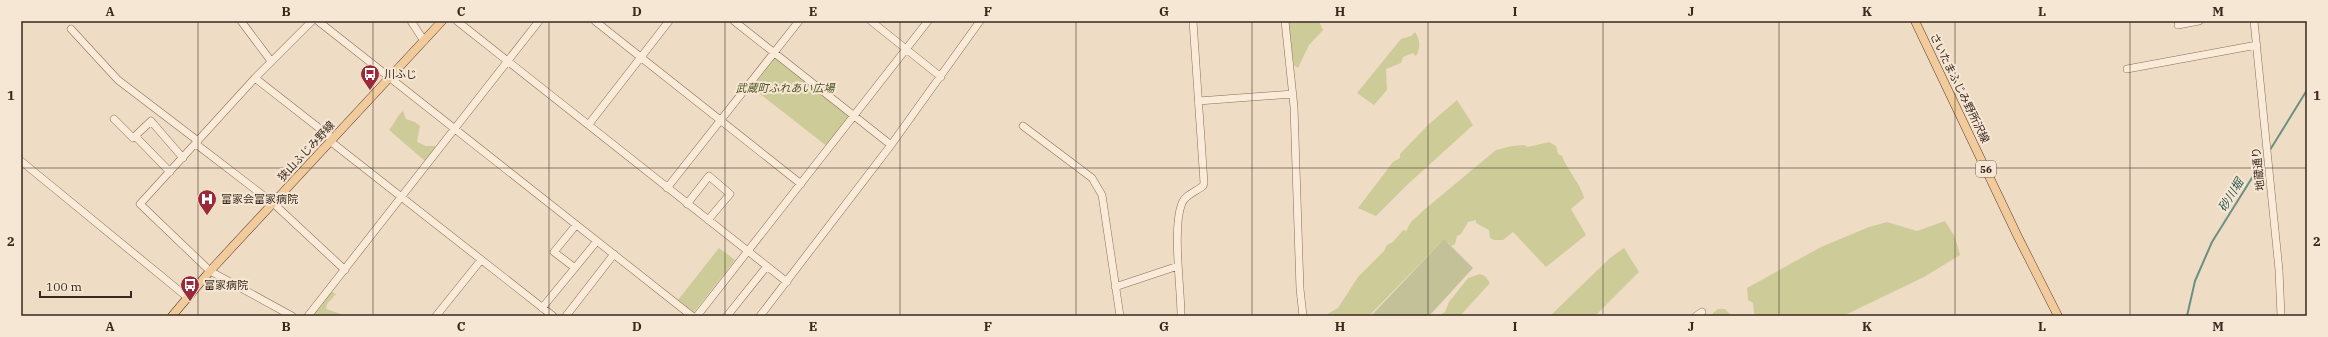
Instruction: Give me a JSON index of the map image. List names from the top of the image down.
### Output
{
  "streets": {
    "main road": ["さいたまふじみ野所沢線", "狭山ふじみ野線", "56"],
    "street": ["地蔵通り"]
  },
  "water": ["砂川堀"],
  "parks": ["武蔵町ふれあい広場"],
  "places": {
    "bus stop": ["川ふじ", "富家病院"],
    "hospital": ["富家会富家病院"]
  },
  "scale_bar": "100 m",
  "grid": {
    "columns": [
      "A",
      "B",
      "C",
      "D",
      "E",
      "F",
      "G",
      "H",
      "I",
      "J",
      "K",
      "L",
      "M"
    ],
    "rows": ["1", "2"]
  }
}
